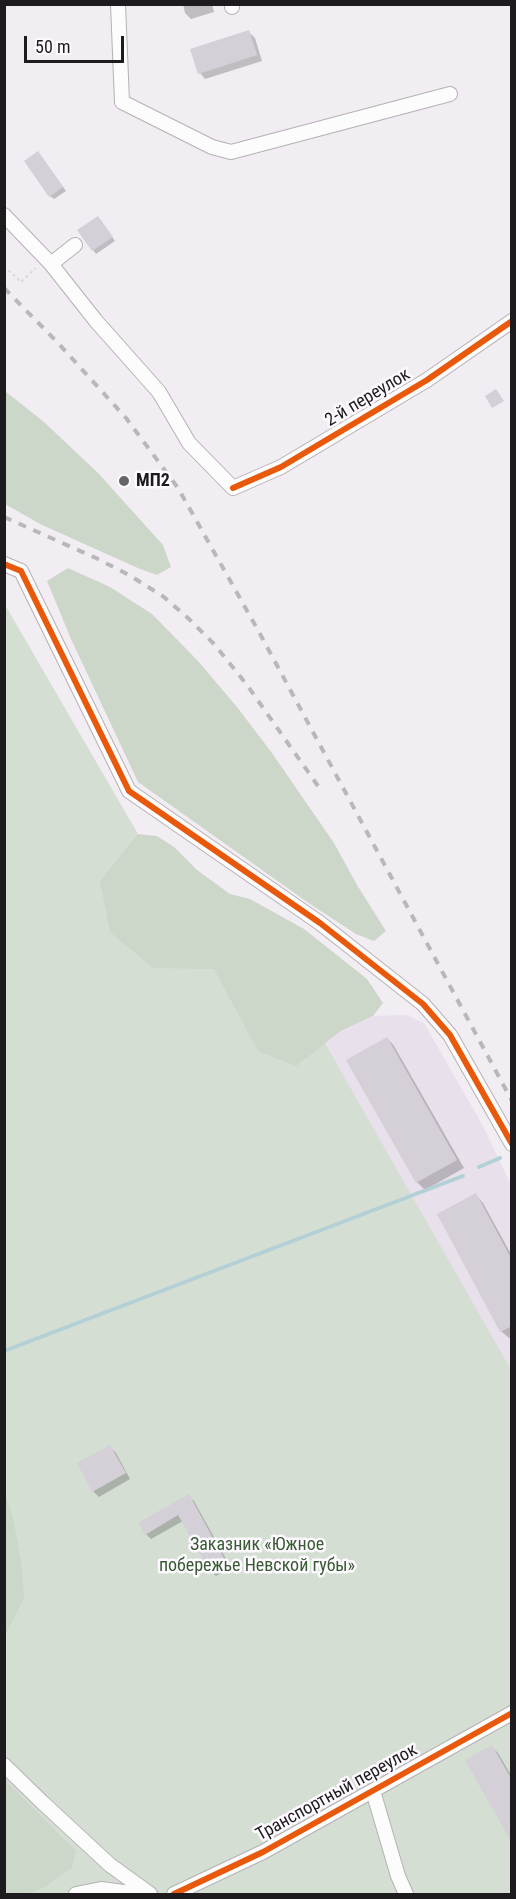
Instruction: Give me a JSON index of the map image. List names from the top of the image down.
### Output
{
  "streets": {
    "street": ["2-й переулок", "Транспортный переулок"]
  },
  "parks": ["Заказник «Южное побережье Невской губы»"],
  "places": ["МП2"],
  "scale_bar": "50 m"
}
